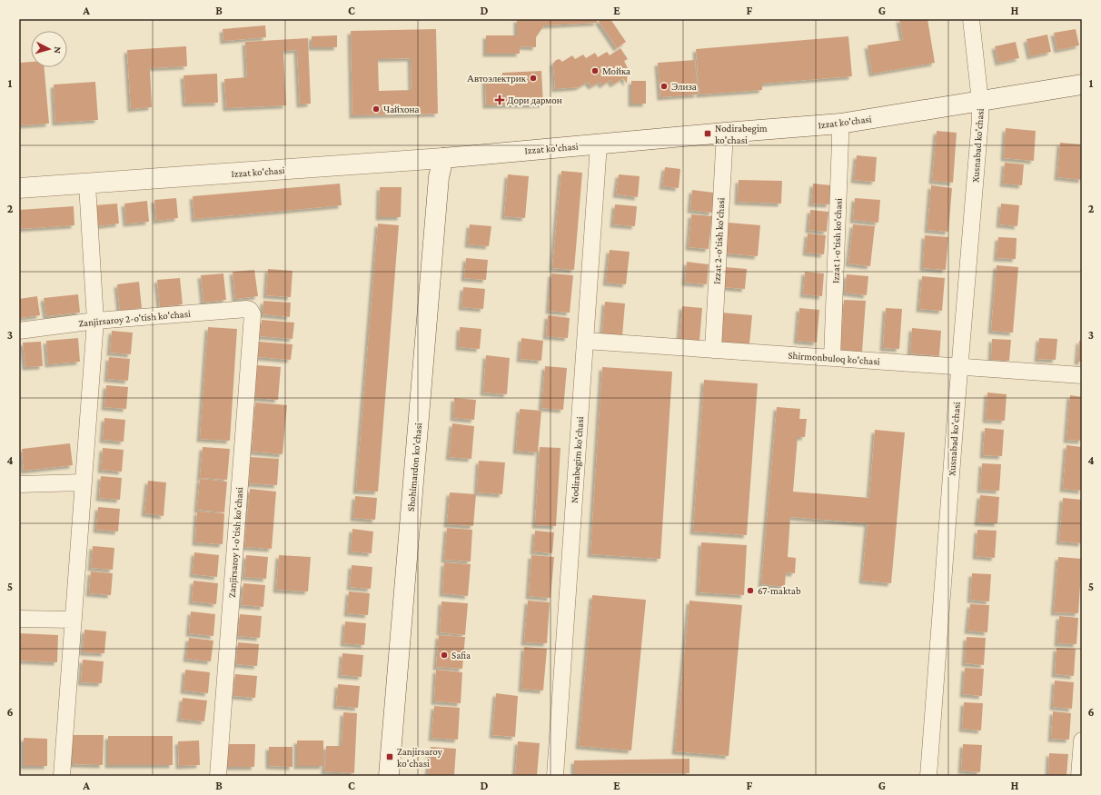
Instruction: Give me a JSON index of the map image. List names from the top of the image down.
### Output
{
  "streets": {
    "main road": ["Izzat ko'chasi", "Shohimardon ko'chasi"],
    "street": [
      "Xusnabad ko'chasi",
      "Izzat 2-o'tish ko'chasi",
      "Izzat 1-o'tish ko'chasi",
      "Zanjirsaroy 2-o'tish ko'chasi",
      "Shirmonbuloq ko'chasi",
      "Nodirabegim ko'chasi",
      "Zanjirsaroy 1-o'tish ko'chasi"
    ]
  },
  "crossings": [
    ["Izzat ko'chasi", "Xusnabad ko'chasi"],
    ["Izzat ko'chasi", "Izzat 2-o'tish ko'chasi"],
    ["Izzat ko'chasi", "Izzat 1-o'tish ko'chasi"],
    ["Izzat ko'chasi", "Nodirabegim ko'chasi"],
    ["Izzat ko'chasi", "Shohimardon ko'chasi"],
    ["Xusnabad ko'chasi", "Shirmonbuloq ko'chasi"],
    ["Izzat 2-o'tish ko'chasi", "Shirmonbuloq ko'chasi"],
    ["Izzat 1-o'tish ko'chasi", "Shirmonbuloq ko'chasi"],
    ["Zanjirsaroy 2-o'tish ko'chasi", "Zanjirsaroy 1-o'tish ko'chasi"],
    ["Shirmonbuloq ko'chasi", "Nodirabegim ko'chasi"]
  ],
  "places": {
    "other": [
      "Мойка",
      "Автоэлектрик",
      "Элиза",
      "Чайхона",
      "67-maktab",
      "Safia"
    ],
    "health": ["Дори дармон"],
    "transit": ["Nodirabegim ko'chasi", "Zanjirsaroy ko'chasi"]
  },
  "north": "right",
  "grid": {
    "columns": [
      "A",
      "B",
      "C",
      "D",
      "E",
      "F",
      "G",
      "H"
    ],
    "rows": [
      "1",
      "2",
      "3",
      "4",
      "5",
      "6"
    ]
  }
}
